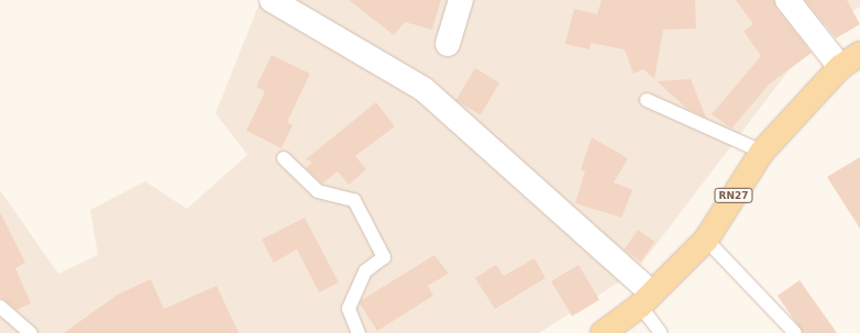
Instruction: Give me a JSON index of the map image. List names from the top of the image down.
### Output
{
  "streets": {
    "main road": ["RN27"]
  }
}
